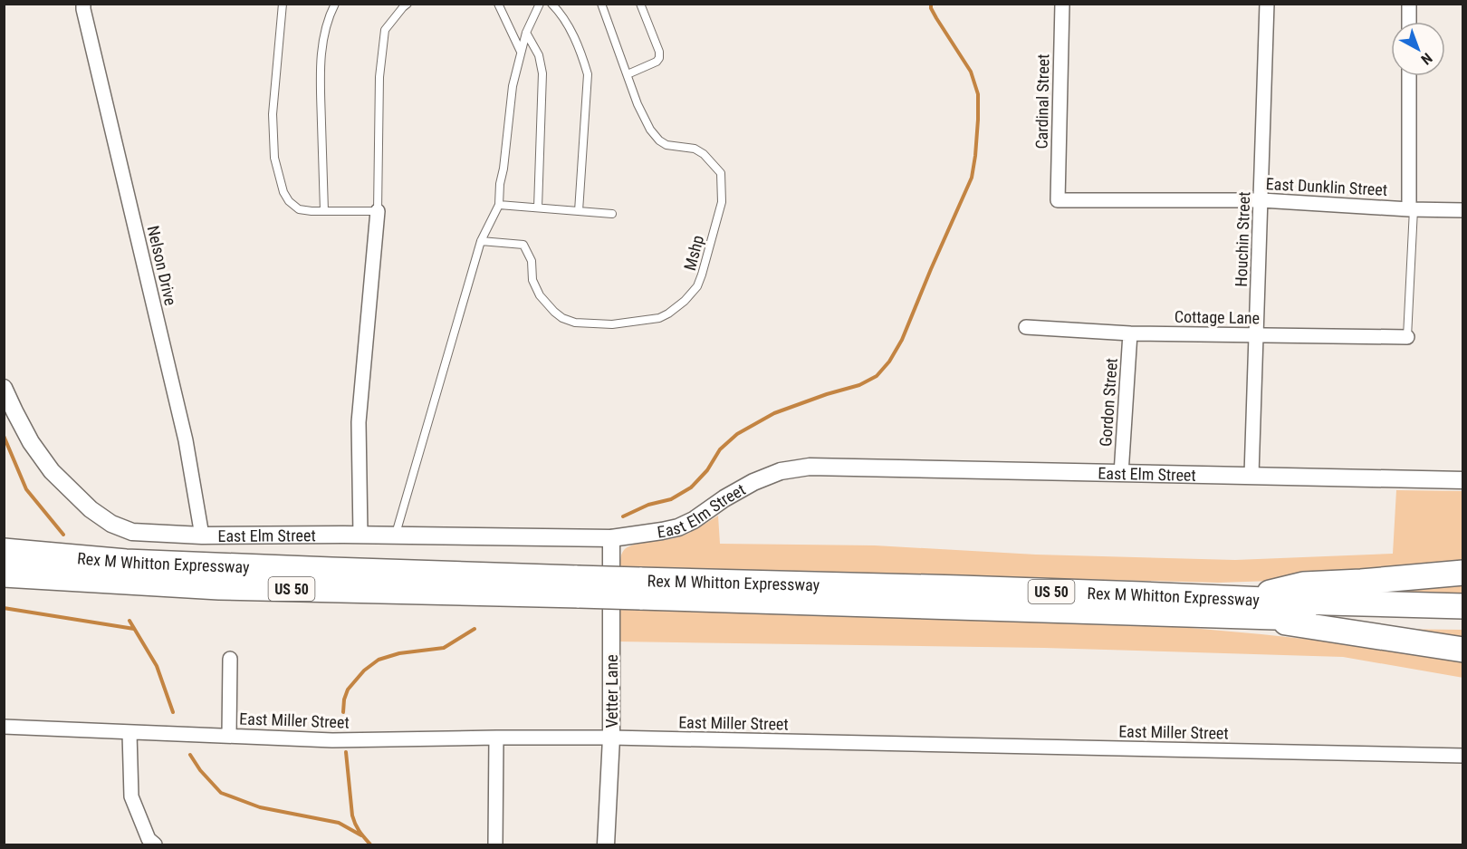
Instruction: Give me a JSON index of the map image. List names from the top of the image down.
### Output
{
  "streets": {
    "highway": ["Rex M Whitton Expressway", "US 50"],
    "street": [
      "Cardinal Street",
      "East Dunklin Street",
      "Houchin Street",
      "Nelson Drive",
      "Cottage Lane",
      "Gordon Street",
      "East Elm Street",
      "Vetter Lane",
      "East Miller Street"
    ],
    "lane": ["Mshp"]
  },
  "crossings": [
    ["Cardinal Street", "East Dunklin Street"],
    ["East Dunklin Street", "Houchin Street"],
    ["Houchin Street", "Cottage Lane"],
    ["Houchin Street", "East Elm Street"],
    ["Nelson Drive", "East Elm Street"],
    ["Cottage Lane", "Gordon Street"],
    ["Gordon Street", "East Elm Street"],
    ["East Elm Street", "Vetter Lane"],
    ["Vetter Lane", "East Miller Street"]
  ],
  "north": "bottom right"
}
